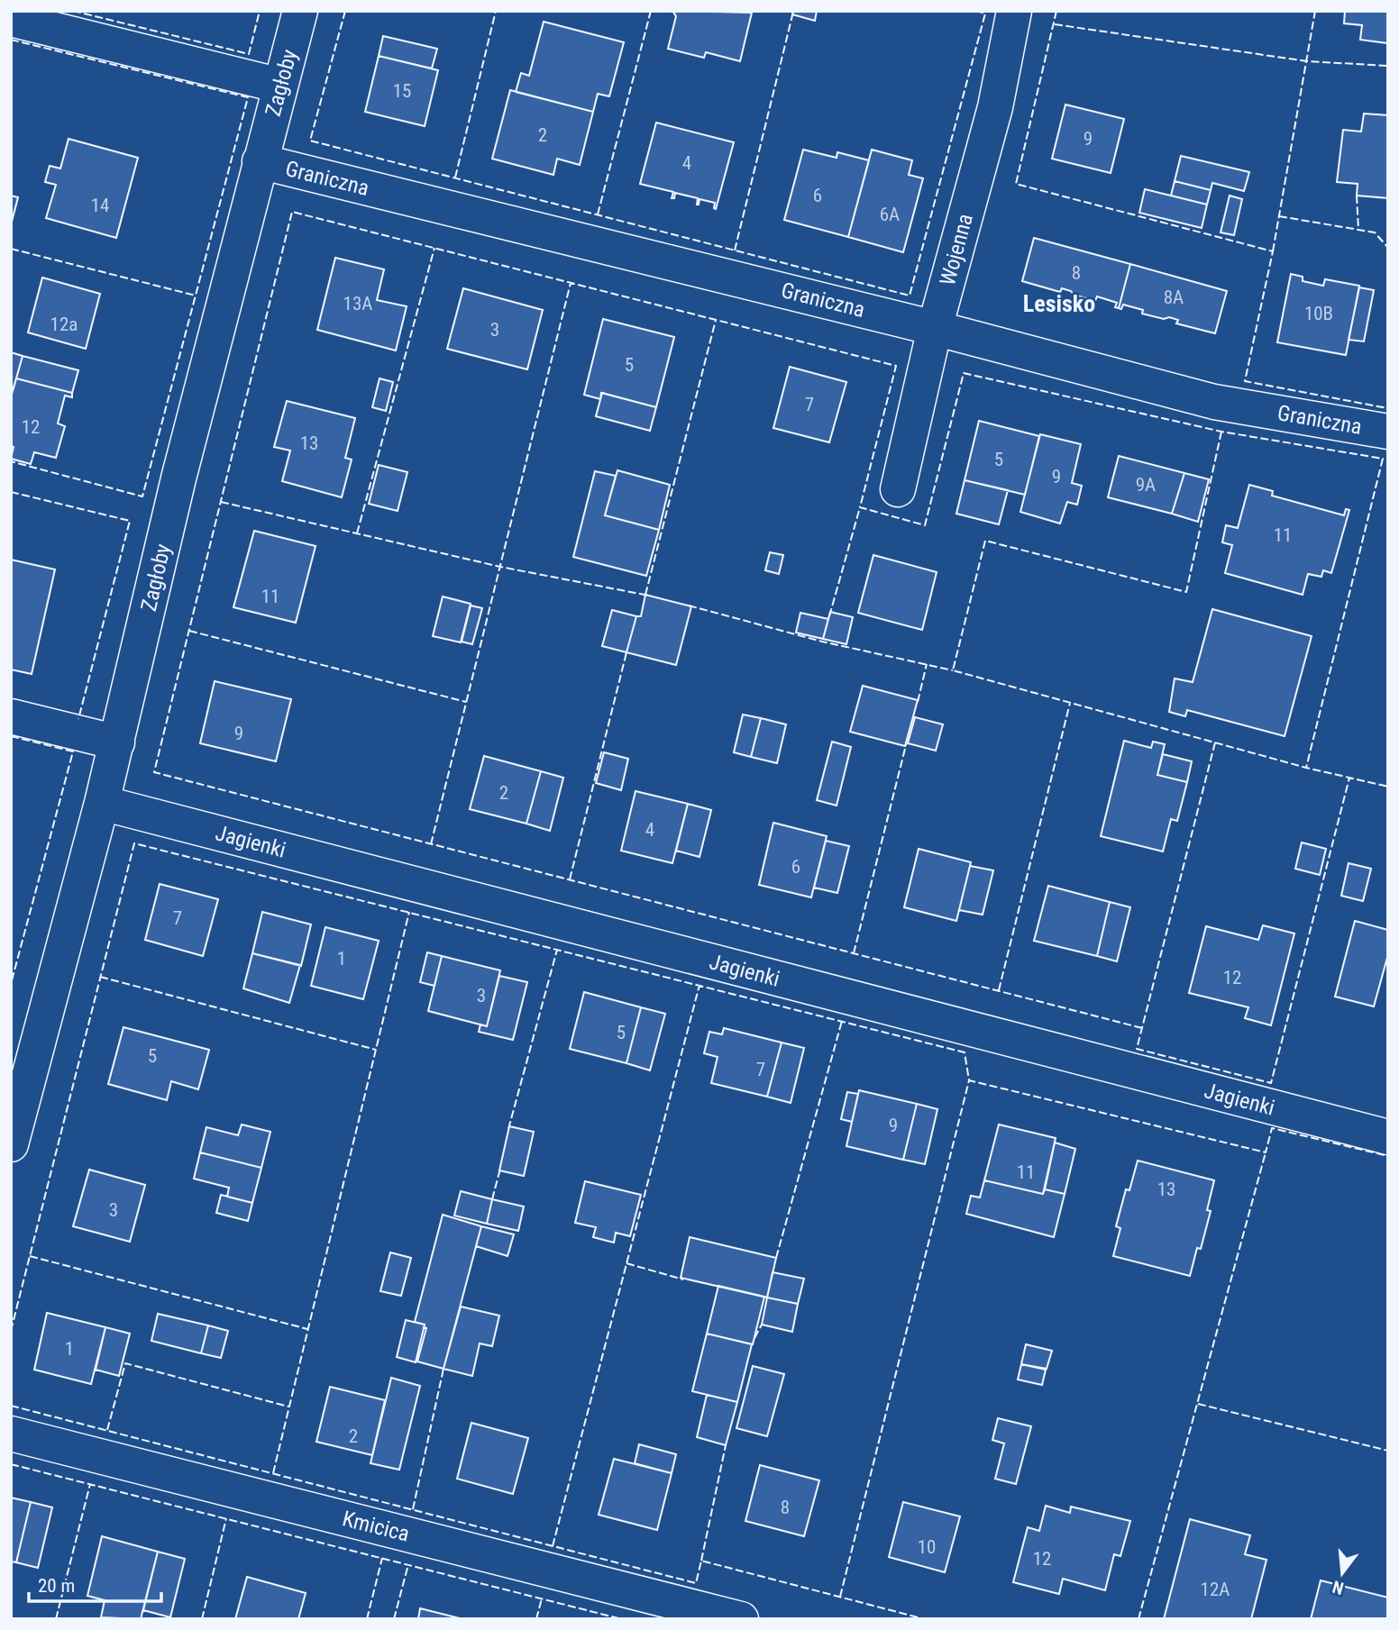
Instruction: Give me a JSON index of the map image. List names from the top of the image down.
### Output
{
  "streets": {
    "street": [
      "Zagłoby",
      "Graniczna",
      "Wojenna",
      "Jagienki",
      "Kmicica"
    ]
  },
  "crossings": [
    ["Zagłoby", "Graniczna"],
    ["Zagłoby", "Jagienki"],
    ["Graniczna", "Wojenna"]
  ],
  "districts": ["Lesisko"],
  "house_numbers": [
    "15",
    "2",
    "9",
    "4",
    "6",
    "14",
    "6A",
    "8",
    "8A",
    "13A",
    "10B",
    "12a",
    "3",
    "5",
    "7",
    "12",
    "13",
    "5",
    "9",
    "9A",
    "11",
    "11",
    "9",
    "2",
    "4",
    "6",
    "7",
    "1",
    "12",
    "3",
    "5",
    "5",
    "7",
    "9",
    "11",
    "13",
    "3",
    "1",
    "2",
    "8",
    "10",
    "12",
    "12A"
  ],
  "scale_bar": "20 m",
  "north": "bottom"
}
